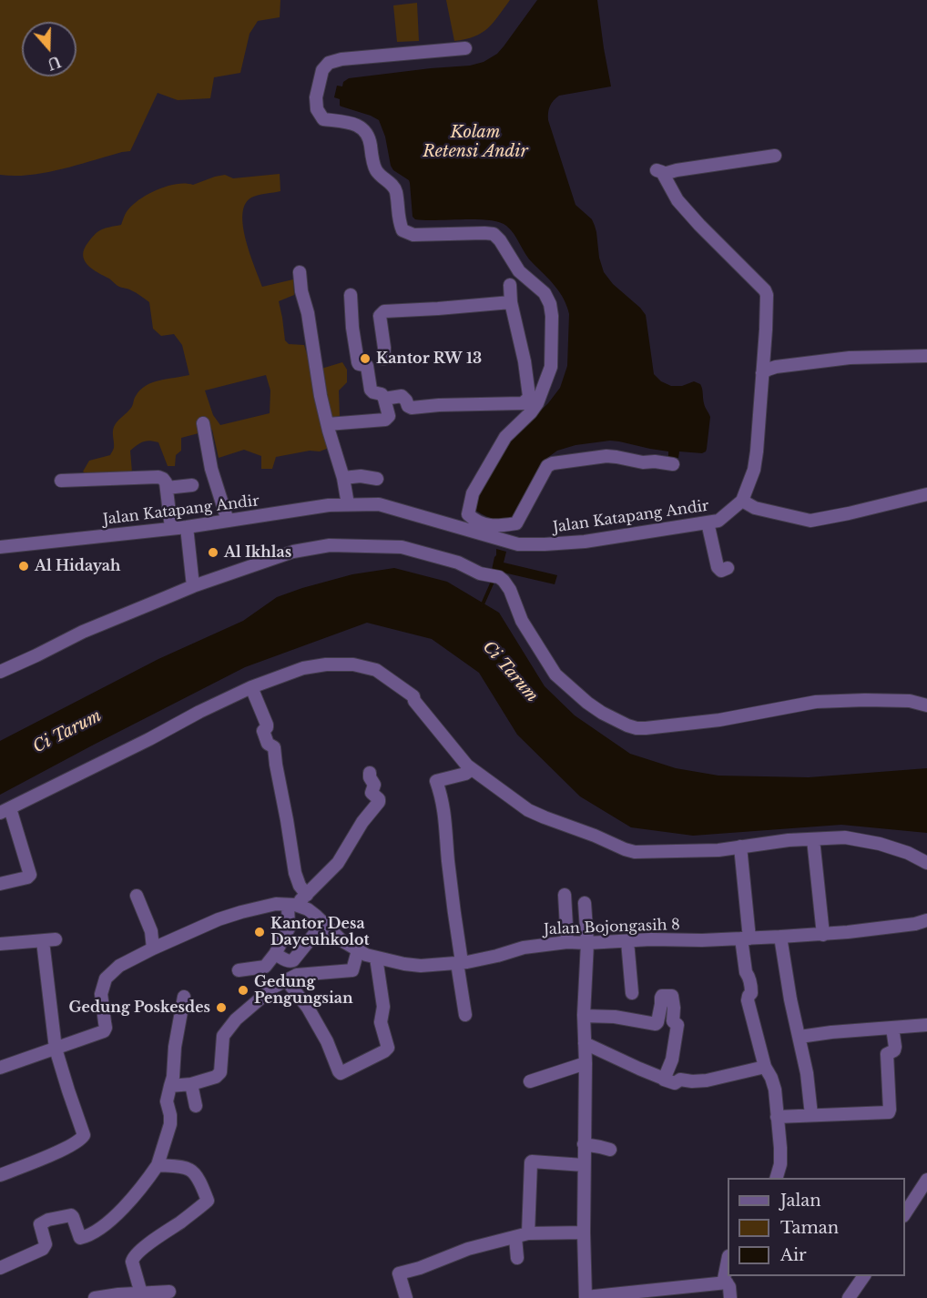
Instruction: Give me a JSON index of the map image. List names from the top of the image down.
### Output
{
  "streets": {
    "street": ["Jalan Katapang Andir", "Jalan Bojongasih 8"]
  },
  "water": ["Kolam Retensi Andir", "Ci Tarum"],
  "places": [
    "Kantor RW 13",
    "Al Ikhlas",
    "Al Hidayah",
    "Kantor Desa Dayeuhkolot",
    "Gedung Pengungsian",
    "Gedung Poskesdes"
  ],
  "legend": ["Jalan", "Taman", "Air"],
  "north": "bottom"
}
